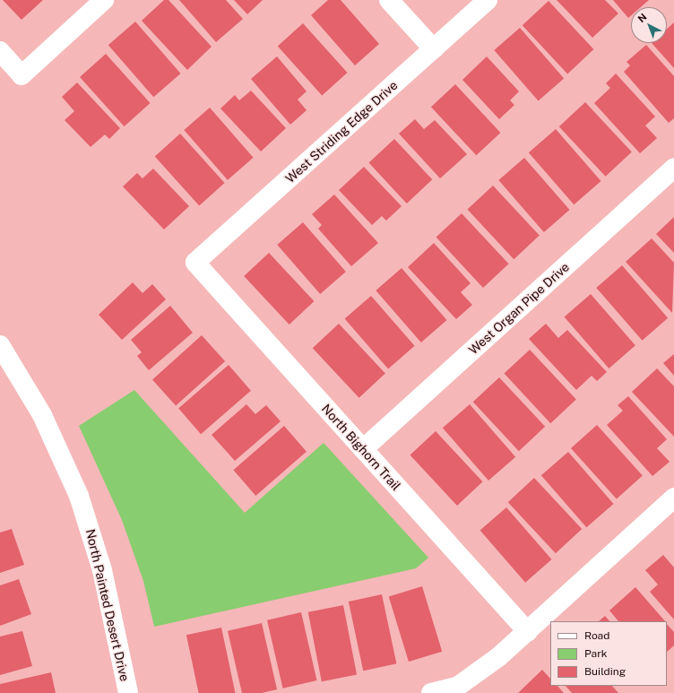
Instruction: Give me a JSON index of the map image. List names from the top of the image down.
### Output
{
  "streets": {
    "street": [
      "West Striding Edge Drive",
      "West Organ Pipe Drive",
      "North Bighorn Trail",
      "North Painted Desert Drive"
    ]
  },
  "crossings": [
    ["West Striding Edge Drive", "North Bighorn Trail"],
    ["West Organ Pipe Drive", "North Bighorn Trail"]
  ],
  "legend": ["Road", "Park", "Building"],
  "north": "top left"
}
